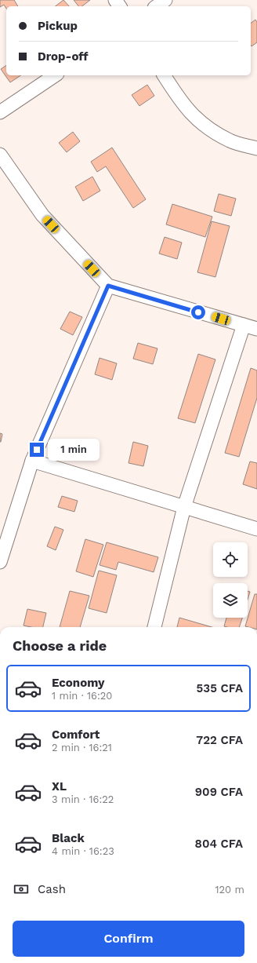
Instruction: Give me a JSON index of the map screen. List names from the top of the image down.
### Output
{
  "page": {
    "banner": ["Pickup", "Drop-off"],
    "bubble": "1 min",
    "heading": "Choose a ride",
    "list": [
      {
        "name": "Economy",
        "note": "1 min · 16:20",
        "value": "535 CFA"
      },
      {
        "name": "Comfort",
        "note": "2 min · 16:21",
        "value": "722 CFA"
      },
      {
        "name": "XL",
        "note": "3 min · 16:22",
        "value": "909 CFA"
      },
      {
        "name": "Black",
        "note": "4 min · 16:23",
        "value": "804 CFA"
      }
    ],
    "pay": ["Cash", "120 m"],
    "buttons": "Confirm"
  }
}
